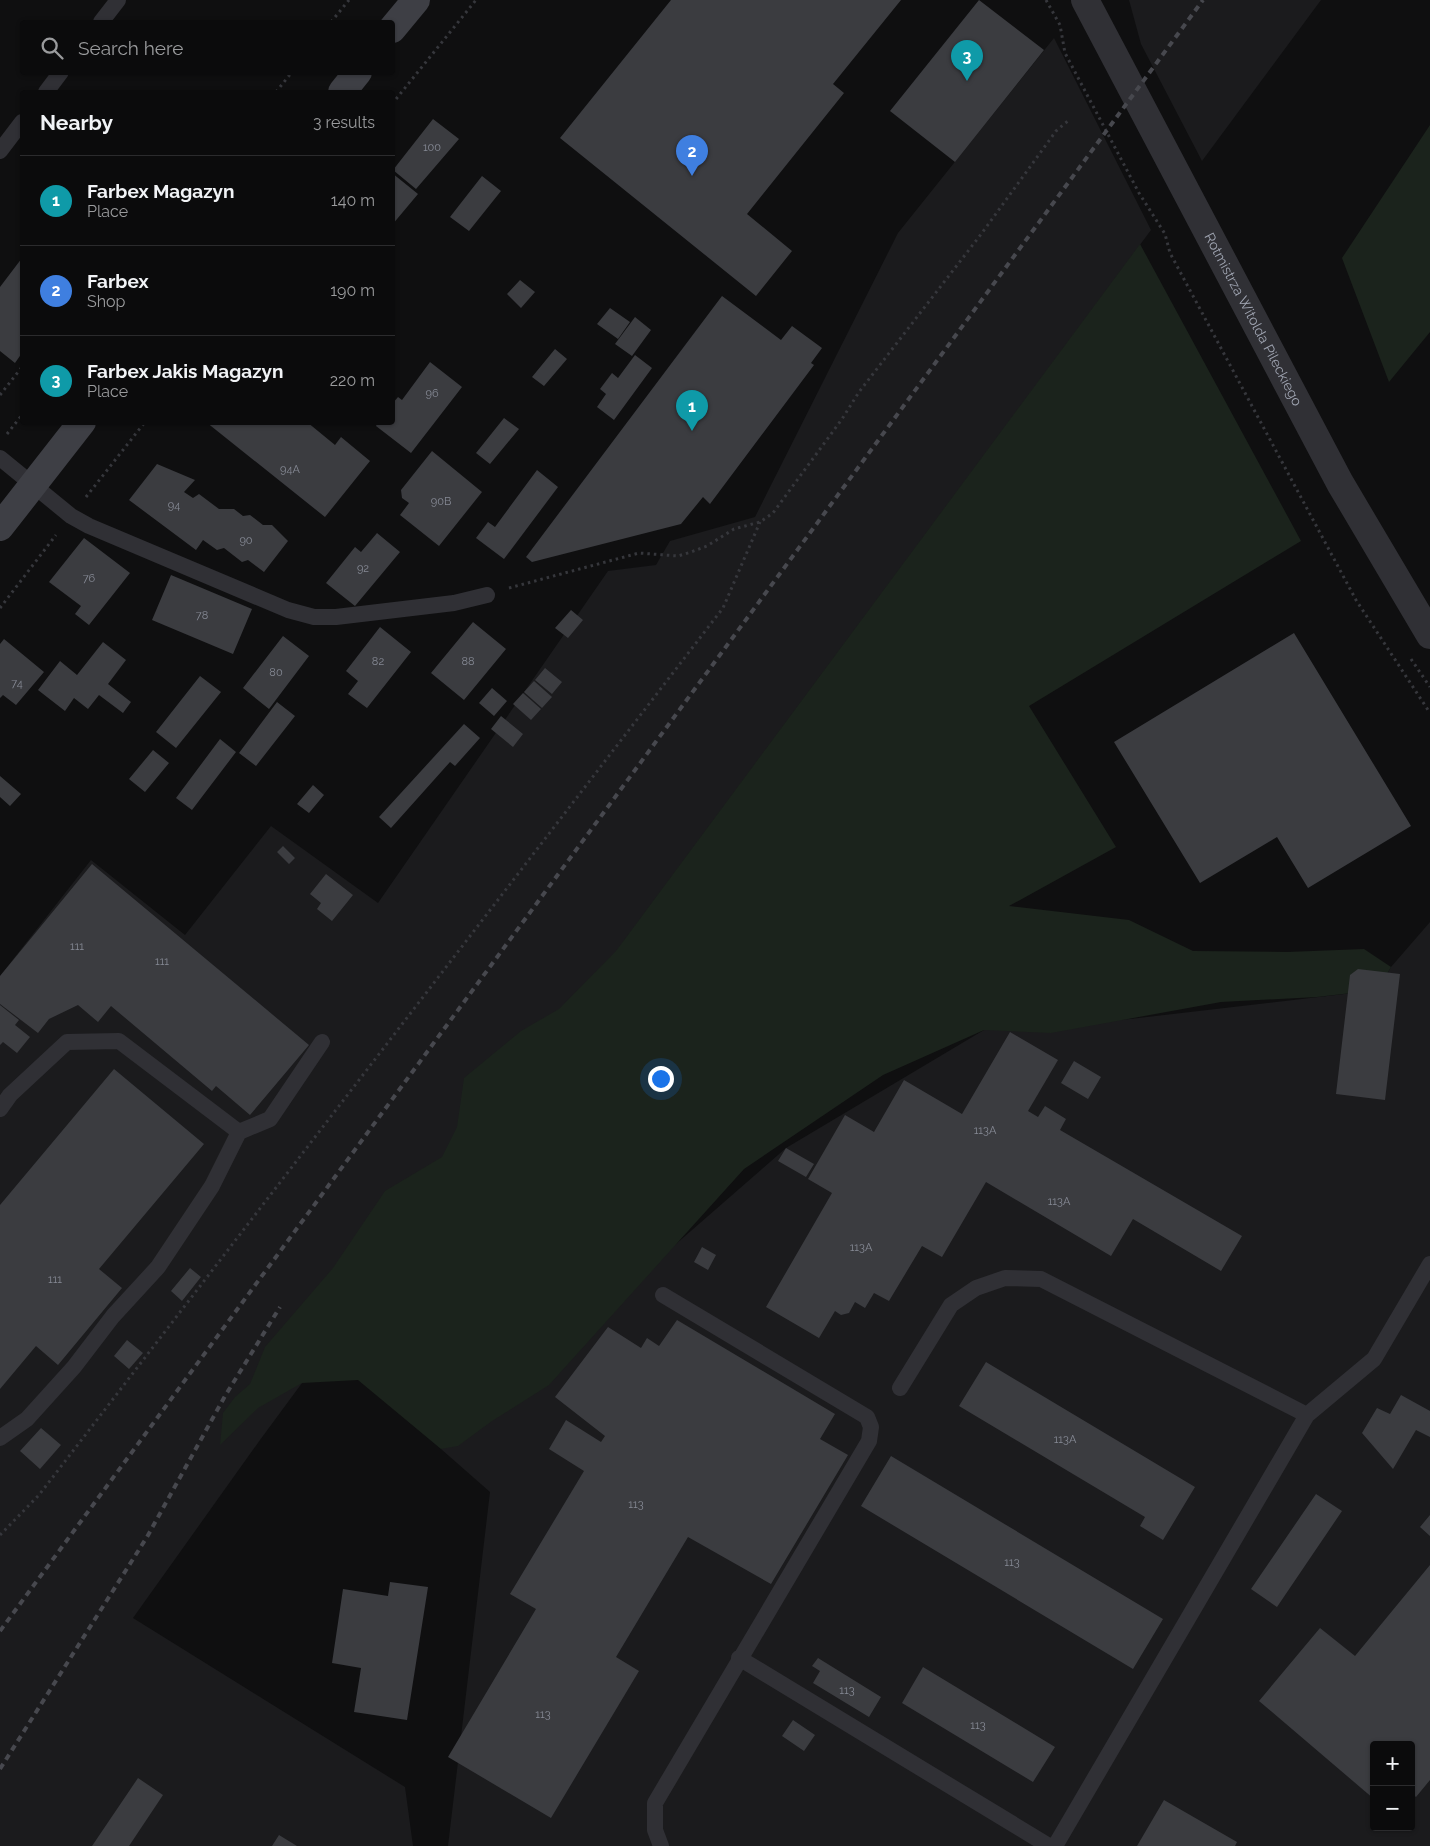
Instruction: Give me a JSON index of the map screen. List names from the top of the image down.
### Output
{
  "streets": {
    "street": ["Rotmistrza Witolda Pileckiego"]
  },
  "house_numbers": [
    "100",
    "96",
    "94A",
    "90B",
    "94",
    "90",
    "92",
    "76",
    "78",
    "82",
    "88",
    "80",
    "74",
    "111",
    "111",
    "113A",
    "113A",
    "113A",
    "111",
    "113A",
    "113",
    "113",
    "113",
    "113",
    "113"
  ],
  "page": {
    "search": "Search here",
    "pins": ["3", "2", "1"],
    "heading": ["Nearby", "3 results"],
    "list": [
      {
        "mark": "1",
        "name": "Farbex Magazyn",
        "note": "Place",
        "value": "140 m"
      },
      {
        "mark": "2",
        "name": "Farbex",
        "note": "Shop",
        "value": "190 m"
      },
      {
        "mark": "3",
        "name": "Farbex Jakis Magazyn",
        "note": "Place",
        "value": "220 m"
      }
    ],
    "map_buttons": ["+", "−"]
  }
}
